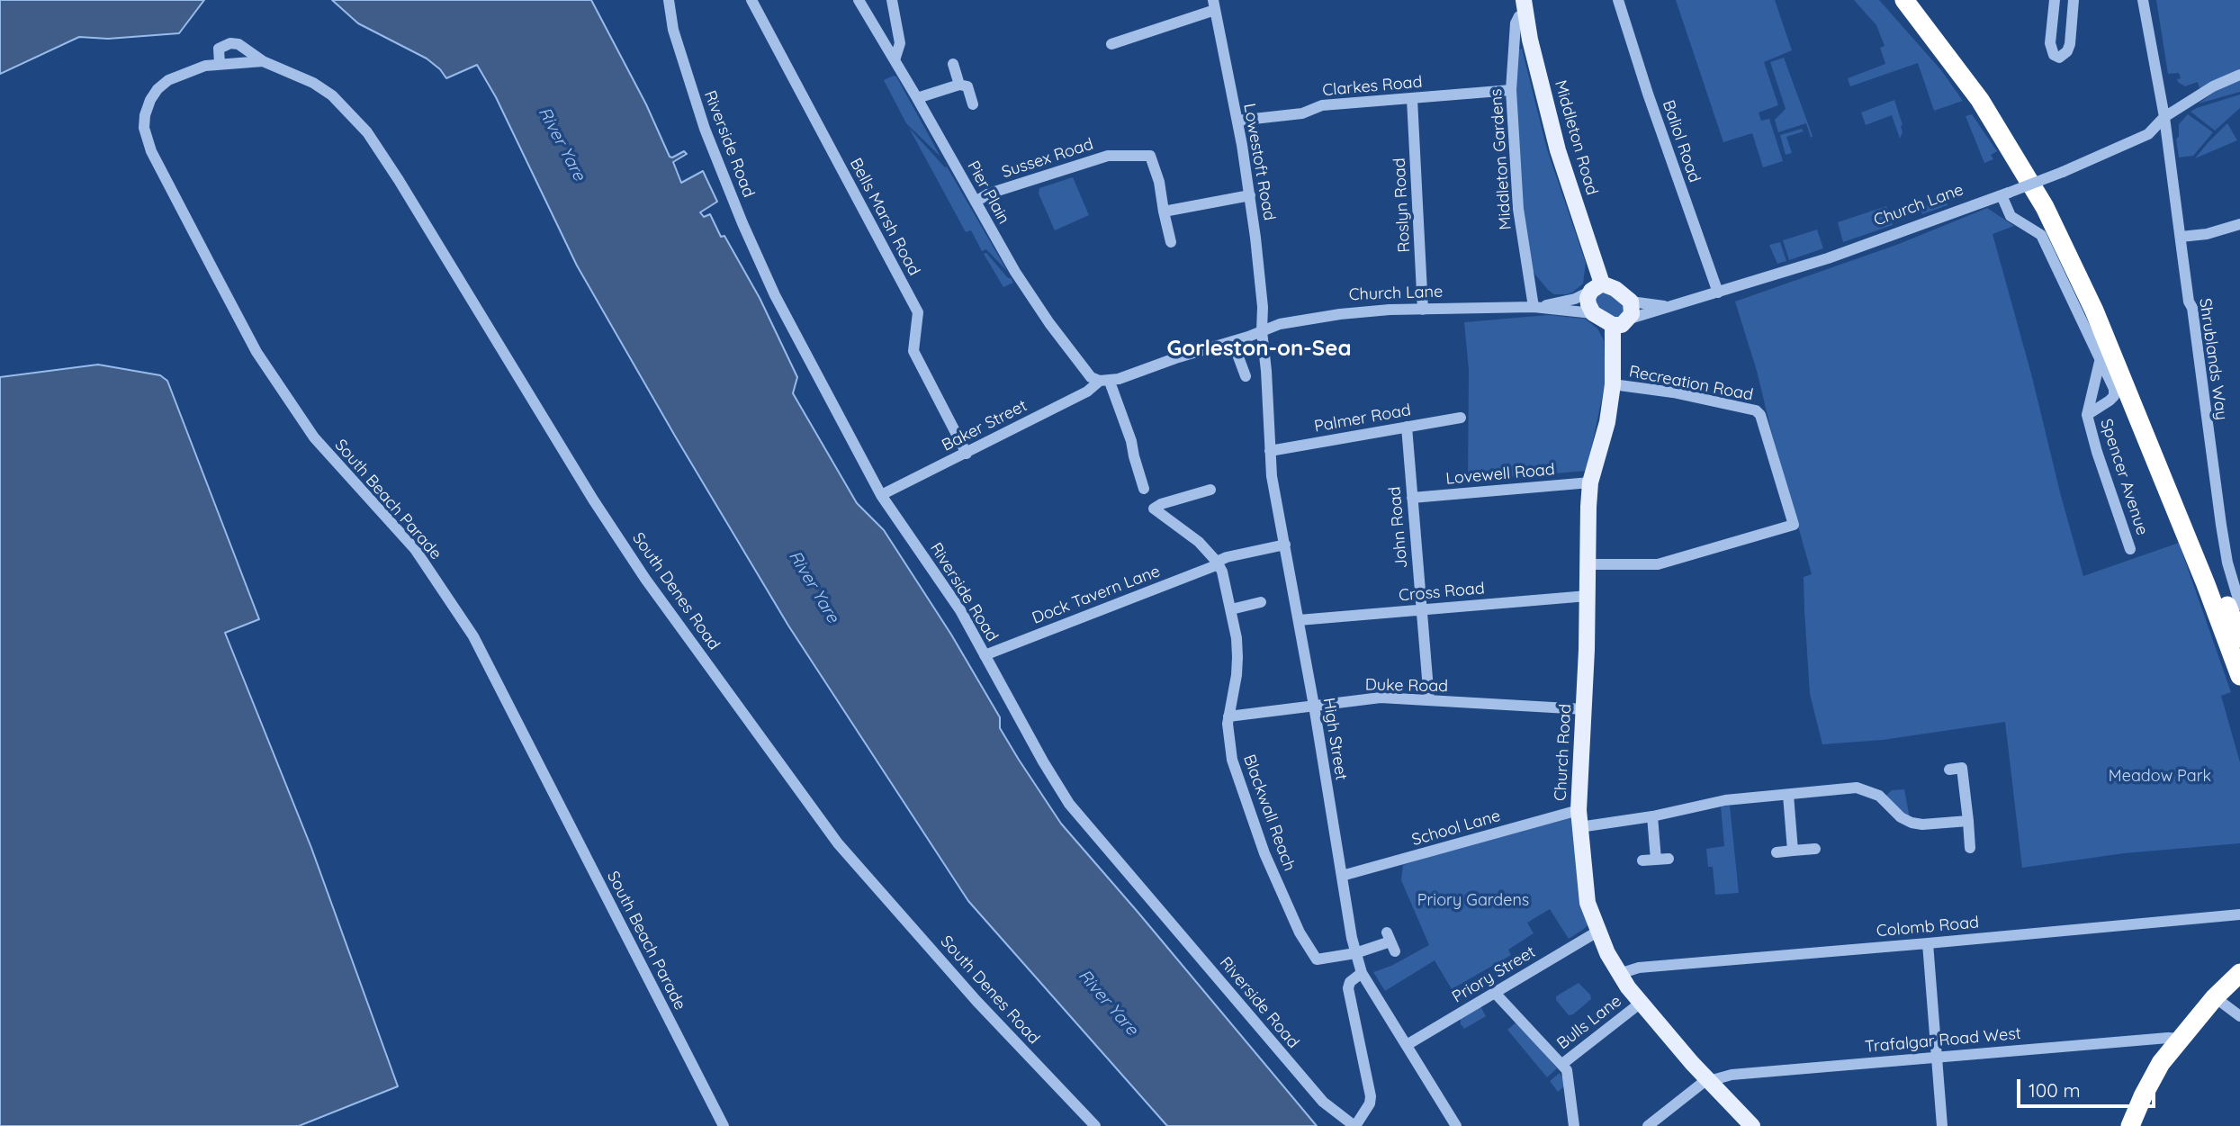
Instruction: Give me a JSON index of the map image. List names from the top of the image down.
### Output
{
  "streets": {
    "main road": ["Middleton Road", "Church Lane", "Church Road"],
    "street": [
      "Clarkes Road",
      "Baliol Road",
      "Riverside Road",
      "Sussex Road",
      "Middleton Gardens",
      "Lowestoft Road",
      "Pier Plain",
      "Roslyn Road",
      "Bells Marsh Road",
      "Shrublands Way",
      "Recreation Road",
      "Palmer Road",
      "Baker Street",
      "Lovewell Road",
      "Spencer Avenue",
      "South Beach Parade",
      "John Road",
      "South Denes Road",
      "Cross Road",
      "Dock Tavern Lane",
      "Duke Road",
      "High Street",
      "Blackwall Reach",
      "School Lane",
      "Colomb Road",
      "Priory Street",
      "Bulls Lane",
      "Trafalgar Road West"
    ]
  },
  "crossings": [
    ["Clarkes Road", "Middleton Gardens"],
    ["Clarkes Road", "Lowestoft Road"],
    ["Clarkes Road", "Roslyn Road"],
    ["Middleton Road", "Middleton Gardens"],
    ["Middleton Road", "Church Lane"],
    ["Middleton Road", "Church Road"],
    ["Baliol Road", "Church Lane"],
    ["Riverside Road", "Baker Street"],
    ["Riverside Road", "Dock Tavern Lane"],
    ["Sussex Road", "Pier Plain"],
    ["Middleton Gardens", "Church Lane"],
    ["Lowestoft Road", "Church Lane"],
    ["Lowestoft Road", "Baker Street"],
    ["Lowestoft Road", "High Street"],
    ["Pier Plain", "Baker Street"],
    ["Roslyn Road", "Church Lane"],
    ["Church Lane", "Shrublands Way"],
    ["Church Lane", "Baker Street"],
    ["Church Lane", "Spencer Avenue"],
    ["Church Lane", "High Street"],
    ["Church Lane", "Church Road"],
    ["Bells Marsh Road", "Baker Street"],
    ["Recreation Road", "Church Road"],
    ["Palmer Road", "John Road"],
    ["Palmer Road", "High Street"],
    ["Baker Street", "High Street"],
    ["Lovewell Road", "John Road"],
    ["Lovewell Road", "Church Road"],
    ["South Beach Parade", "South Denes Road"],
    ["John Road", "Cross Road"],
    ["John Road", "Duke Road"],
    ["Cross Road", "High Street"],
    ["Cross Road", "Church Road"],
    ["Dock Tavern Lane", "High Street"],
    ["Dock Tavern Lane", "Blackwall Reach"],
    ["Duke Road", "High Street"],
    ["Duke Road", "Church Road"],
    ["Duke Road", "Blackwall Reach"],
    ["High Street", "Blackwall Reach"],
    ["High Street", "School Lane"],
    ["High Street", "Priory Street"],
    ["Church Road", "School Lane"],
    ["Church Road", "Colomb Road"],
    ["Church Road", "Priory Street"],
    ["Church Road", "Trafalgar Road West"]
  ],
  "districts": ["Gorleston-on-Sea"],
  "water": ["River Yare"],
  "parks": ["Meadow Park", "Priory Gardens"],
  "scale_bar": "100 m"
}
